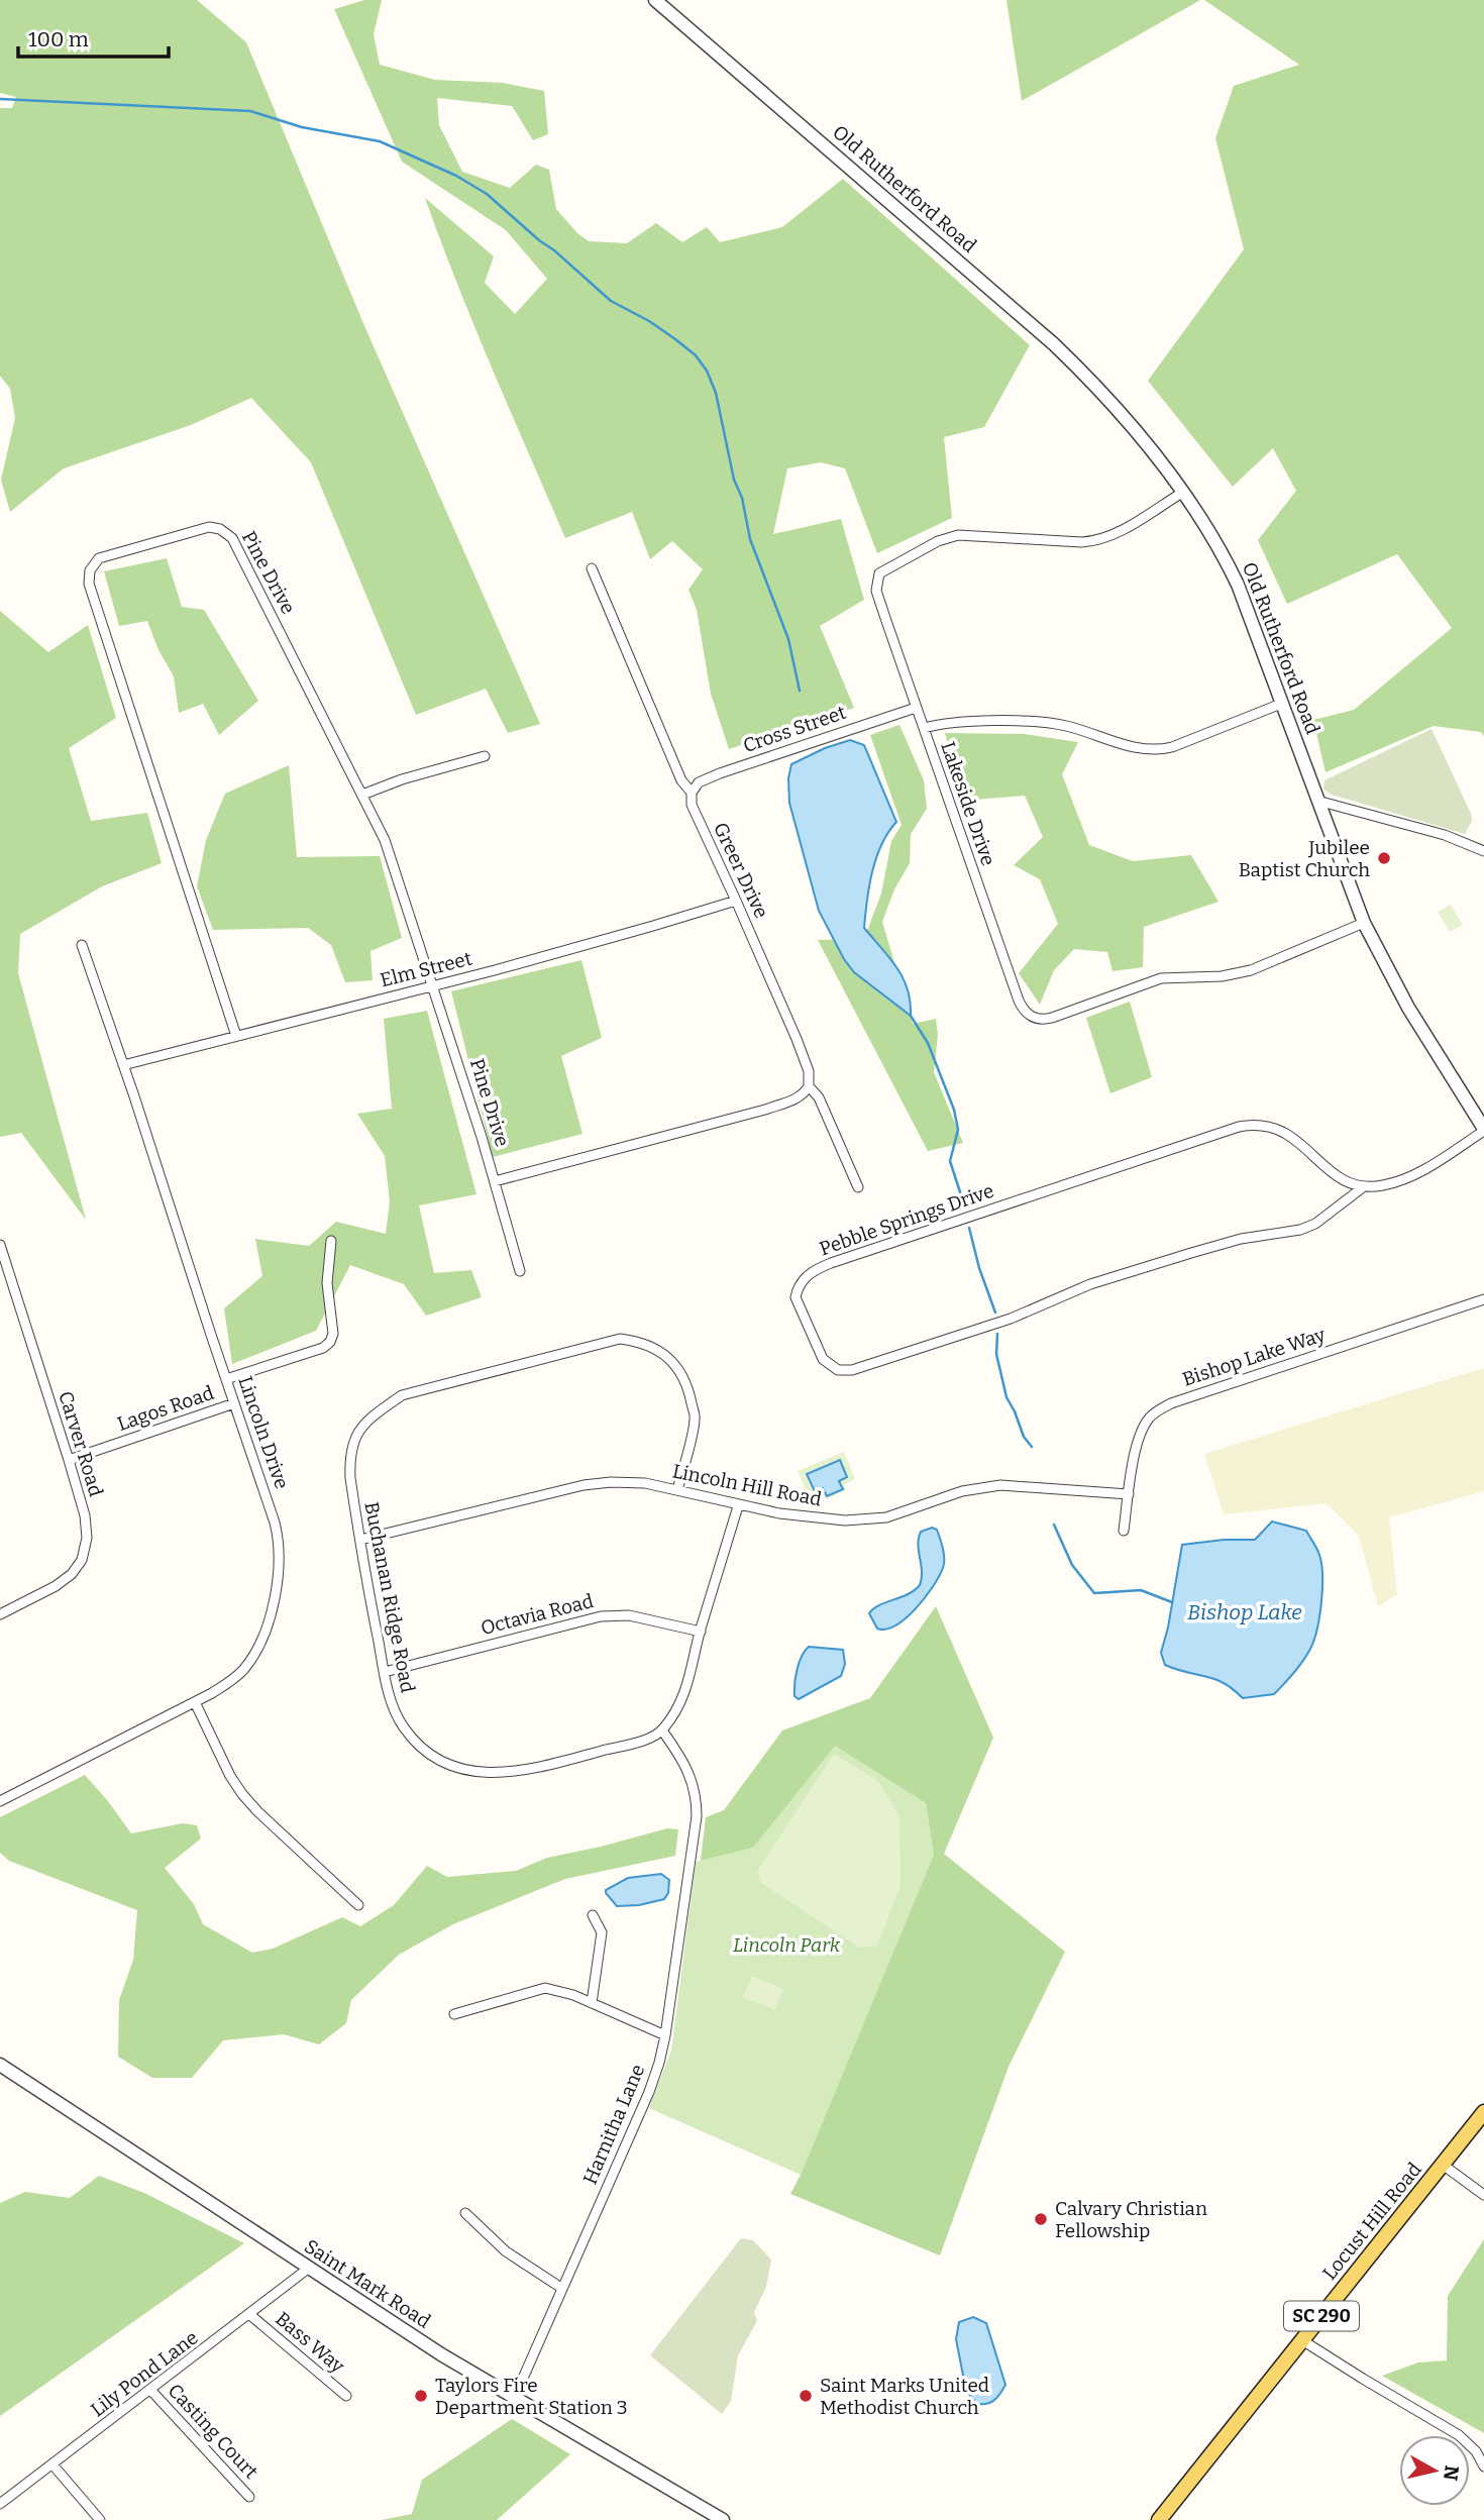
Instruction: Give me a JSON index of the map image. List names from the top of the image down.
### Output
{
  "streets": {
    "main road": ["Locust Hill Road", "SC 290"],
    "street": [
      "Old Rutherford Road",
      "Pine Drive",
      "Cross Street",
      "Lakeside Drive",
      "Greer Drive",
      "Elm Street",
      "Pebble Springs Drive",
      "Bishop Lake Way",
      "Lagos Road",
      "Lincoln Drive",
      "Carver Road",
      "Lincoln Hill Road",
      "Buchanan Ridge Road",
      "Octavia Road",
      "Harnitha Lane",
      "Saint Mark Road",
      "Bass Way",
      "Lily Pond Lane",
      "Casting Court"
    ]
  },
  "crossings": [
    ["Old Rutherford Road", "Lakeside Drive"],
    ["Old Rutherford Road", "Pebble Springs Drive"],
    ["Pine Drive", "Elm Street"],
    ["Cross Street", "Lakeside Drive"],
    ["Cross Street", "Greer Drive"],
    ["Greer Drive", "Elm Street"],
    ["Elm Street", "Lincoln Drive"],
    ["Bishop Lake Way", "Lincoln Hill Road"],
    ["Lagos Road", "Lincoln Drive"],
    ["Lagos Road", "Carver Road"],
    ["Lincoln Hill Road", "Buchanan Ridge Road"],
    ["Buchanan Ridge Road", "Octavia Road"],
    ["Buchanan Ridge Road", "Harnitha Lane"],
    ["Harnitha Lane", "Saint Mark Road"],
    ["Saint Mark Road", "Lily Pond Lane"],
    ["Bass Way", "Lily Pond Lane"],
    ["Lily Pond Lane", "Casting Court"]
  ],
  "water": ["Bishop Lake"],
  "parks": ["Lincoln Park"],
  "places": [
    "Jubilee Baptist Church",
    "Calvary Christian Fellowship",
    "Taylors Fire Department Station 3",
    "Saint Marks United Methodist Church"
  ],
  "scale_bar": "100 m",
  "north": "right"
}
